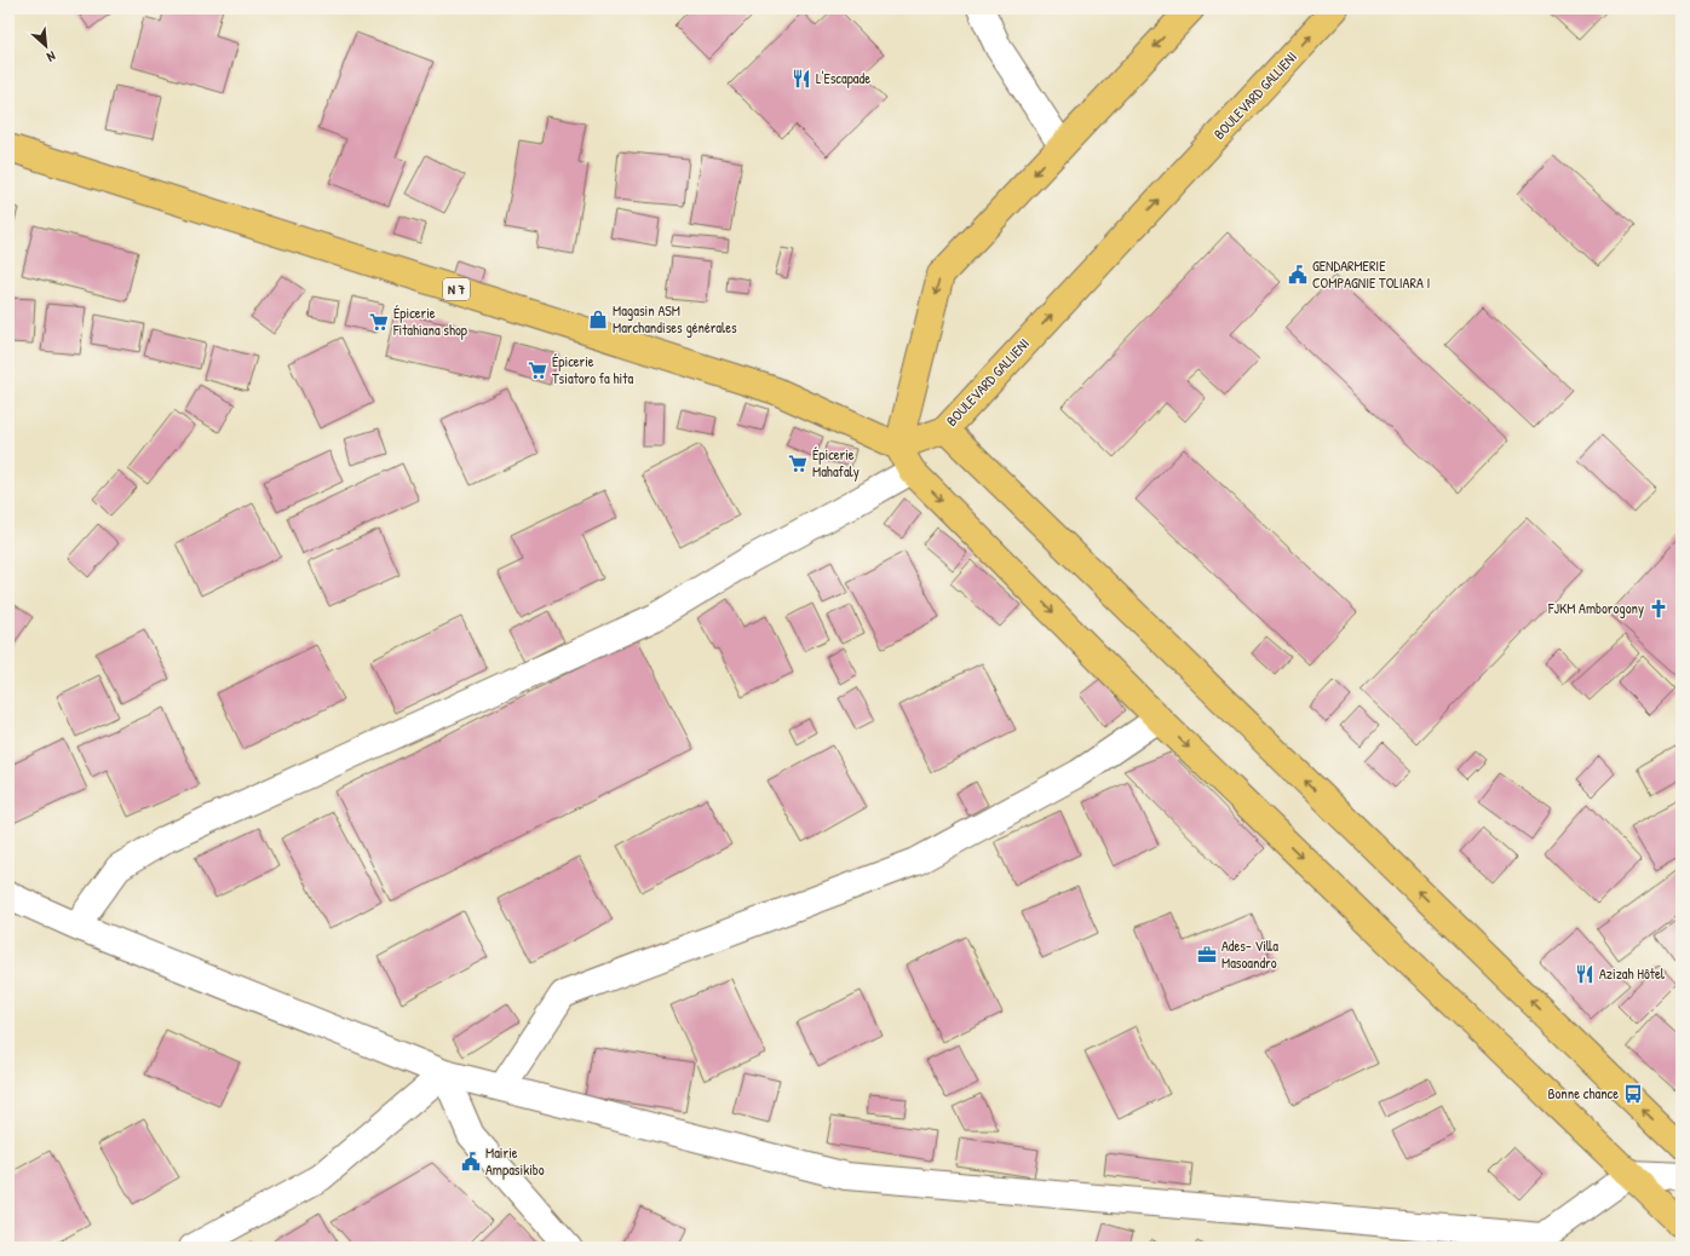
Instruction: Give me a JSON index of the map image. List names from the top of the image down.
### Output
{
  "streets": {
    "main road": ["BOULEVARD GALLIENI", "N 7"]
  },
  "crossings": [
    ["BOULEVARD GALLIENI", "N 7"]
  ],
  "places": {
    "restaurant": ["L'Escapade", "Azizah Hôtel"],
    "public building": ["GENDARMERIE COMPAGNIE TOLIARA I", "Mairie Ampasikibo"],
    "shop": ["Magasin ASM Marchandises générales"],
    "supermarket": ["Épicerie Fitahiana shop", "Épicerie Tsiatoro fa hita", "Épicerie Mahafaly"],
    "church": ["FJKM Amborogony"],
    "office": ["Ades- Villa Masoandro"],
    "bus stop": ["Bonne chance"]
  },
  "north": "bottom right"
}
